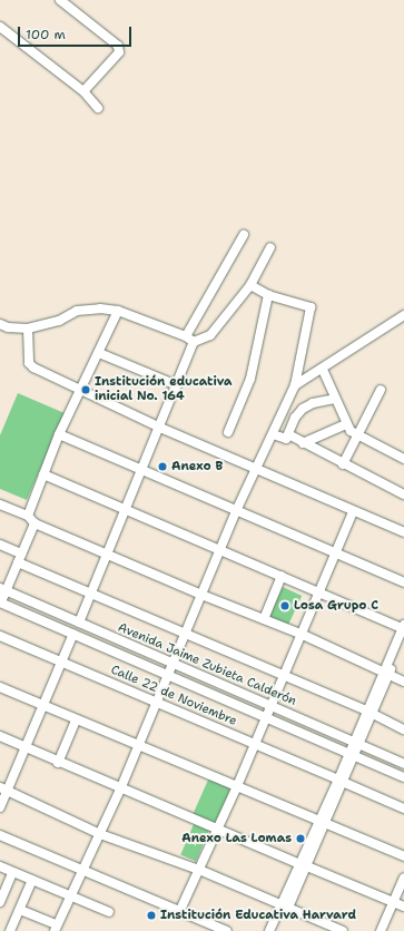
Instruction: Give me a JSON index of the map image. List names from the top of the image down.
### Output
{
  "streets": {
    "street": ["Avenida Jaime Zubieta Calderón", "Calle 22 de Noviembre"]
  },
  "places": [
    "Institución educativa inicial No. 164",
    "Anexo B",
    "Losa Grupo C",
    "Anexo Las Lomas",
    "Institución Educativa Harvard"
  ],
  "scale_bar": "100 m"
}
